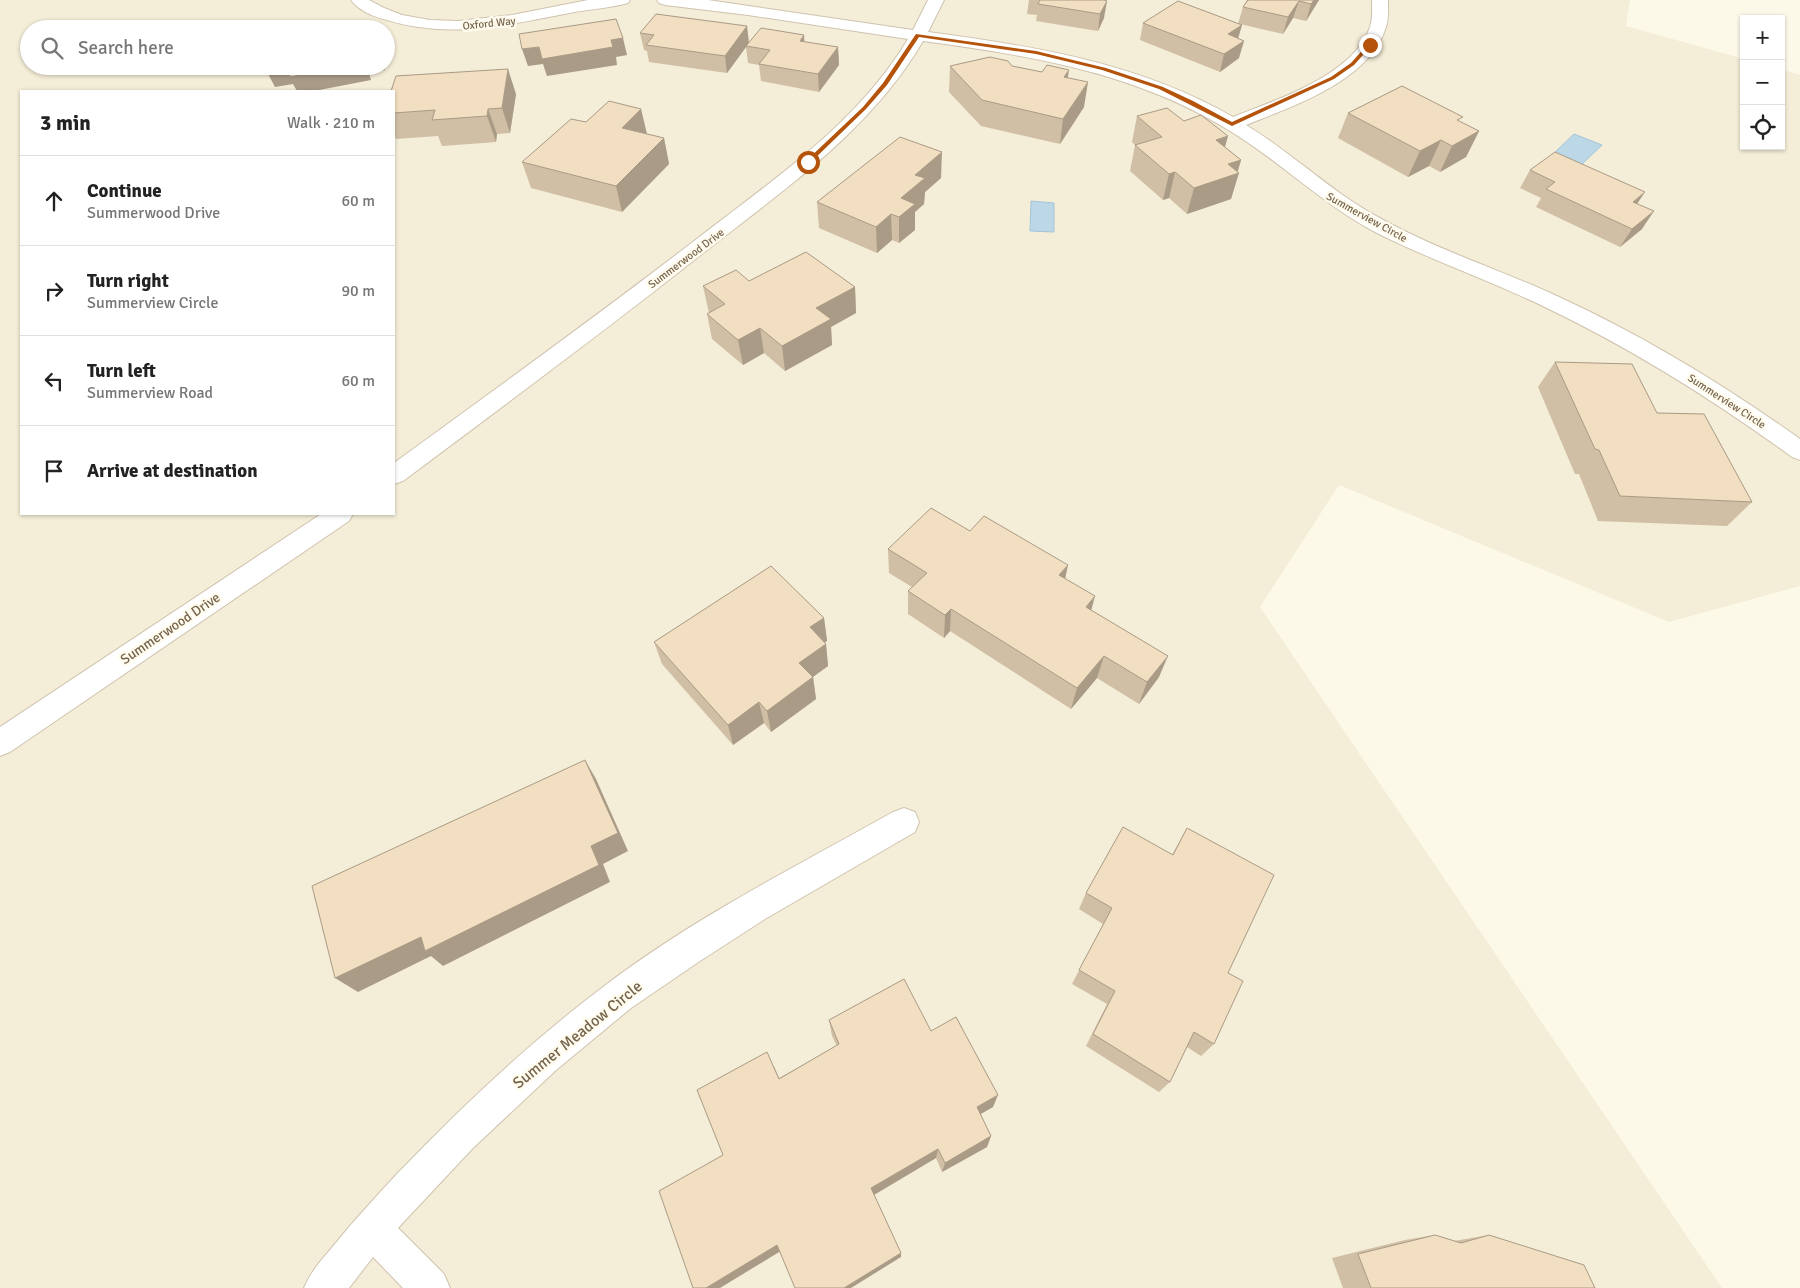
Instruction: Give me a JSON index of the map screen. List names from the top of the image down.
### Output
{
  "streets": {
    "street": [
      "Oxford Way",
      "Summerview Circle",
      "Summerwood Drive",
      "Summer Meadow Circle"
    ]
  },
  "crossings": [
    ["Summerview Circle", "Summerwood Drive"]
  ],
  "page": {
    "map_buttons": ["+", "−"],
    "search": "Search here",
    "heading": ["3 min", "Walk · 210 m"],
    "list": [
      ["Continue", "Summerwood Drive", "60 m"],
      ["Turn right", "Summerview Circle", "90 m"],
      ["Turn left", "Summerview Road", "60 m"],
      "Arrive at destination"
    ]
  }
}
